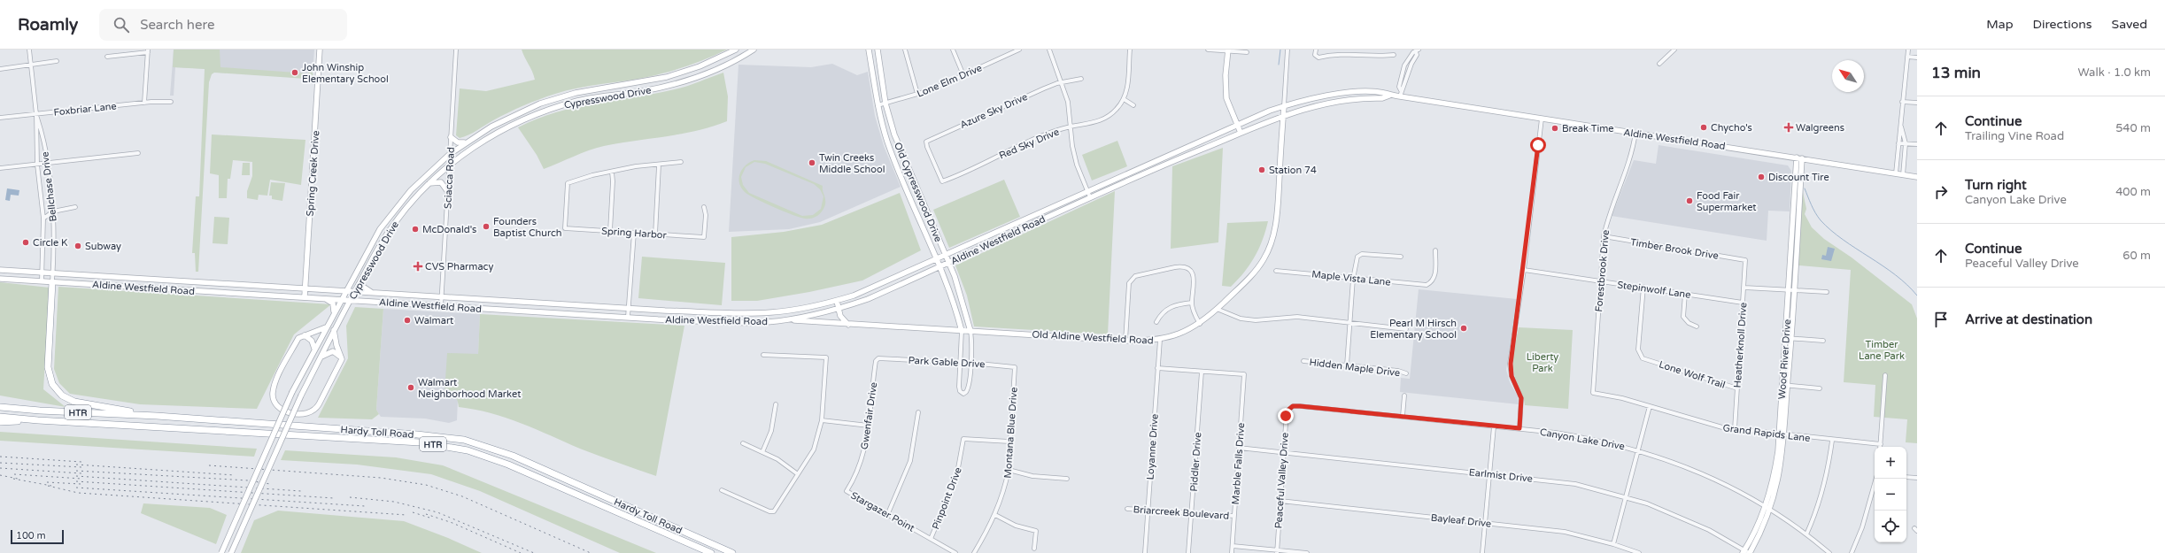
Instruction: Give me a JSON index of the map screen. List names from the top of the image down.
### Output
{
  "streets": {
    "highway": ["HTR", "Hardy Toll Road"],
    "main road": [
      "Cypresswood Drive",
      "Aldine Westfield Road",
      "Spring Creek Drive",
      "Old Cypresswood Drive",
      "Old Aldine Westfield Road",
      "Wood River Drive"
    ],
    "street": [
      "Lone Elm Drive",
      "Foxbriar Lane",
      "Azure Sky Drive",
      "Red Sky Drive",
      "Sciacca Road",
      "Bellchase Drive",
      "Spring Harbor",
      "Timber Brook Drive",
      "Forestbrook Drive",
      "Maple Vista Lane",
      "Stepinwolf Lane",
      "Heatherknoll Drive",
      "Park Gable Drive",
      "Hidden Maple Drive",
      "Lone Wolf Trail",
      "Gwenfair Drive",
      "Montana Blue Drive",
      "Grand Rapids Lane",
      "Canyon Lake Drive",
      "Loyanne Drive",
      "Piddler Drive",
      "Marble Falls Drive",
      "Earlmist Drive",
      "Peaceful Valley Drive",
      "Pinpoint Drive",
      "Stargazer Point",
      "Briarcreek Boulevard",
      "Bayleaf Drive"
    ]
  },
  "crossings": [
    ["Lone Elm Drive", "Old Cypresswood Drive"],
    ["Cypresswood Drive", "Aldine Westfield Road"],
    ["Cypresswood Drive", "Sciacca Road"],
    ["Foxbriar Lane", "Bellchase Drive"],
    ["Azure Sky Drive", "Red Sky Drive"],
    ["Aldine Westfield Road", "Spring Creek Drive"],
    ["Aldine Westfield Road", "Sciacca Road"],
    ["Aldine Westfield Road", "Bellchase Drive"],
    ["Aldine Westfield Road", "Old Cypresswood Drive"],
    ["Aldine Westfield Road", "Forestbrook Drive"],
    ["Aldine Westfield Road", "Old Aldine Westfield Road"],
    ["Aldine Westfield Road", "Wood River Drive"],
    ["Old Cypresswood Drive", "Old Aldine Westfield Road"],
    ["Timber Brook Drive", "Forestbrook Drive"],
    ["Timber Brook Drive", "Heatherknoll Drive"],
    ["Forestbrook Drive", "Stepinwolf Lane"],
    ["Forestbrook Drive", "Grand Rapids Lane"],
    ["Stepinwolf Lane", "Heatherknoll Drive"],
    ["Stepinwolf Lane", "Lone Wolf Trail"],
    ["Old Aldine Westfield Road", "Loyanne Drive"],
    ["Heatherknoll Drive", "Lone Wolf Trail"],
    ["Heatherknoll Drive", "Grand Rapids Lane"],
    ["Wood River Drive", "Grand Rapids Lane"],
    ["Wood River Drive", "Canyon Lake Drive"],
    ["Wood River Drive", "Earlmist Drive"],
    ["Park Gable Drive", "Gwenfair Drive"],
    ["Park Gable Drive", "Montana Blue Drive"],
    ["Gwenfair Drive", "Stargazer Point"],
    ["Montana Blue Drive", "Pinpoint Drive"],
    ["Canyon Lake Drive", "Peaceful Valley Drive"],
    ["Loyanne Drive", "Briarcreek Boulevard"],
    ["Piddler Drive", "Marble Falls Drive"],
    ["Piddler Drive", "Briarcreek Boulevard"],
    ["Marble Falls Drive", "Earlmist Drive"],
    ["Marble Falls Drive", "Briarcreek Boulevard"],
    ["Earlmist Drive", "Peaceful Valley Drive"],
    ["Peaceful Valley Drive", "Bayleaf Drive"],
    ["Pinpoint Drive", "Stargazer Point"]
  ],
  "parks": ["Timber Lane Park", "Liberty Park"],
  "places": {
    "other": [
      "John Winship Elementary School",
      "Chycho's",
      "Break Time",
      "Twin Creeks Middle School",
      "Station 74",
      "Discount Tire",
      "Food Fair Supermarket",
      "Founders Baptist Church",
      "McDonald's",
      "Circle K",
      "Subway",
      "Walmart",
      "Pearl M Hirsch Elementary School",
      "Walmart Neighborhood Market"
    ],
    "health": ["Walgreens", "CVS Pharmacy"]
  },
  "scale_bar": "100 m",
  "north": "top left",
  "page": {
    "header": "Roamly",
    "search": "Search here",
    "nav": ["Map", "Directions", "Saved"],
    "heading": ["13 min", "Walk · 1.0 km"],
    "list": [
      ["Continue", "Trailing Vine Road", "540 m"],
      ["Turn right", "Canyon Lake Drive", "400 m"],
      ["Continue", "Peaceful Valley Drive", "60 m"],
      "Arrive at destination"
    ],
    "map_buttons": ["+", "−"],
    "scale": "100 m"
  }
}
